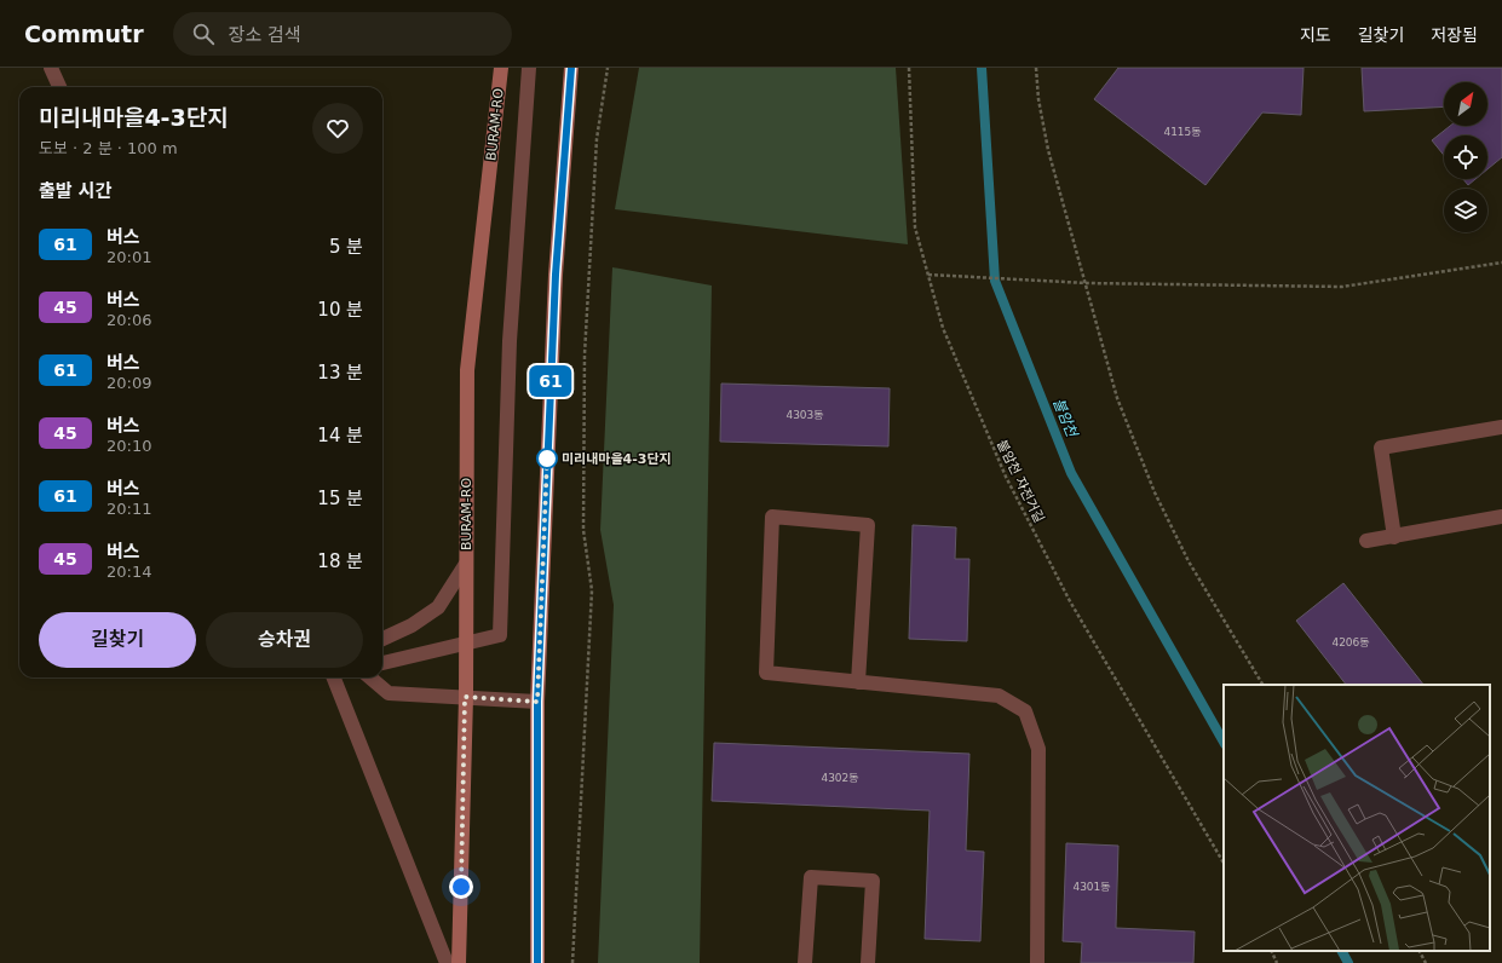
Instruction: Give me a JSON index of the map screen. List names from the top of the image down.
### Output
{
  "streets": {
    "street": ["BURAM-RO"],
    "path": ["불암천 자전거길"]
  },
  "water": ["불암천"],
  "places": ["미리내마을4-3단지"],
  "lines": ["bus line 61"],
  "house_numbers": [
    "4115동",
    "4303동",
    "4206동",
    "4302동",
    "4301동"
  ],
  "north": "top right",
  "page": {
    "header": "Commutr",
    "search": "장소 검색",
    "nav": ["지도", "길찾기", "저장됨"],
    "on_map": "61",
    "heading": [
      ["미리내마을4-3단지", "도보 · 2 분 · 100 m"],
      "출발 시간"
    ],
    "list": [
      {
        "mark": "61",
        "name": "버스",
        "note": "20:01",
        "value": "5 분"
      },
      {
        "mark": "45",
        "name": "버스",
        "note": "20:06",
        "value": "10 분"
      },
      {
        "mark": "61",
        "name": "버스",
        "note": "20:09",
        "value": "13 분"
      },
      {
        "mark": "45",
        "name": "버스",
        "note": "20:10",
        "value": "14 분"
      },
      {
        "mark": "61",
        "name": "버스",
        "note": "20:11",
        "value": "15 분"
      },
      {
        "mark": "45",
        "name": "버스",
        "note": "20:14",
        "value": "18 분"
      }
    ],
    "buttons": ["길찾기", "승차권"]
  }
}
